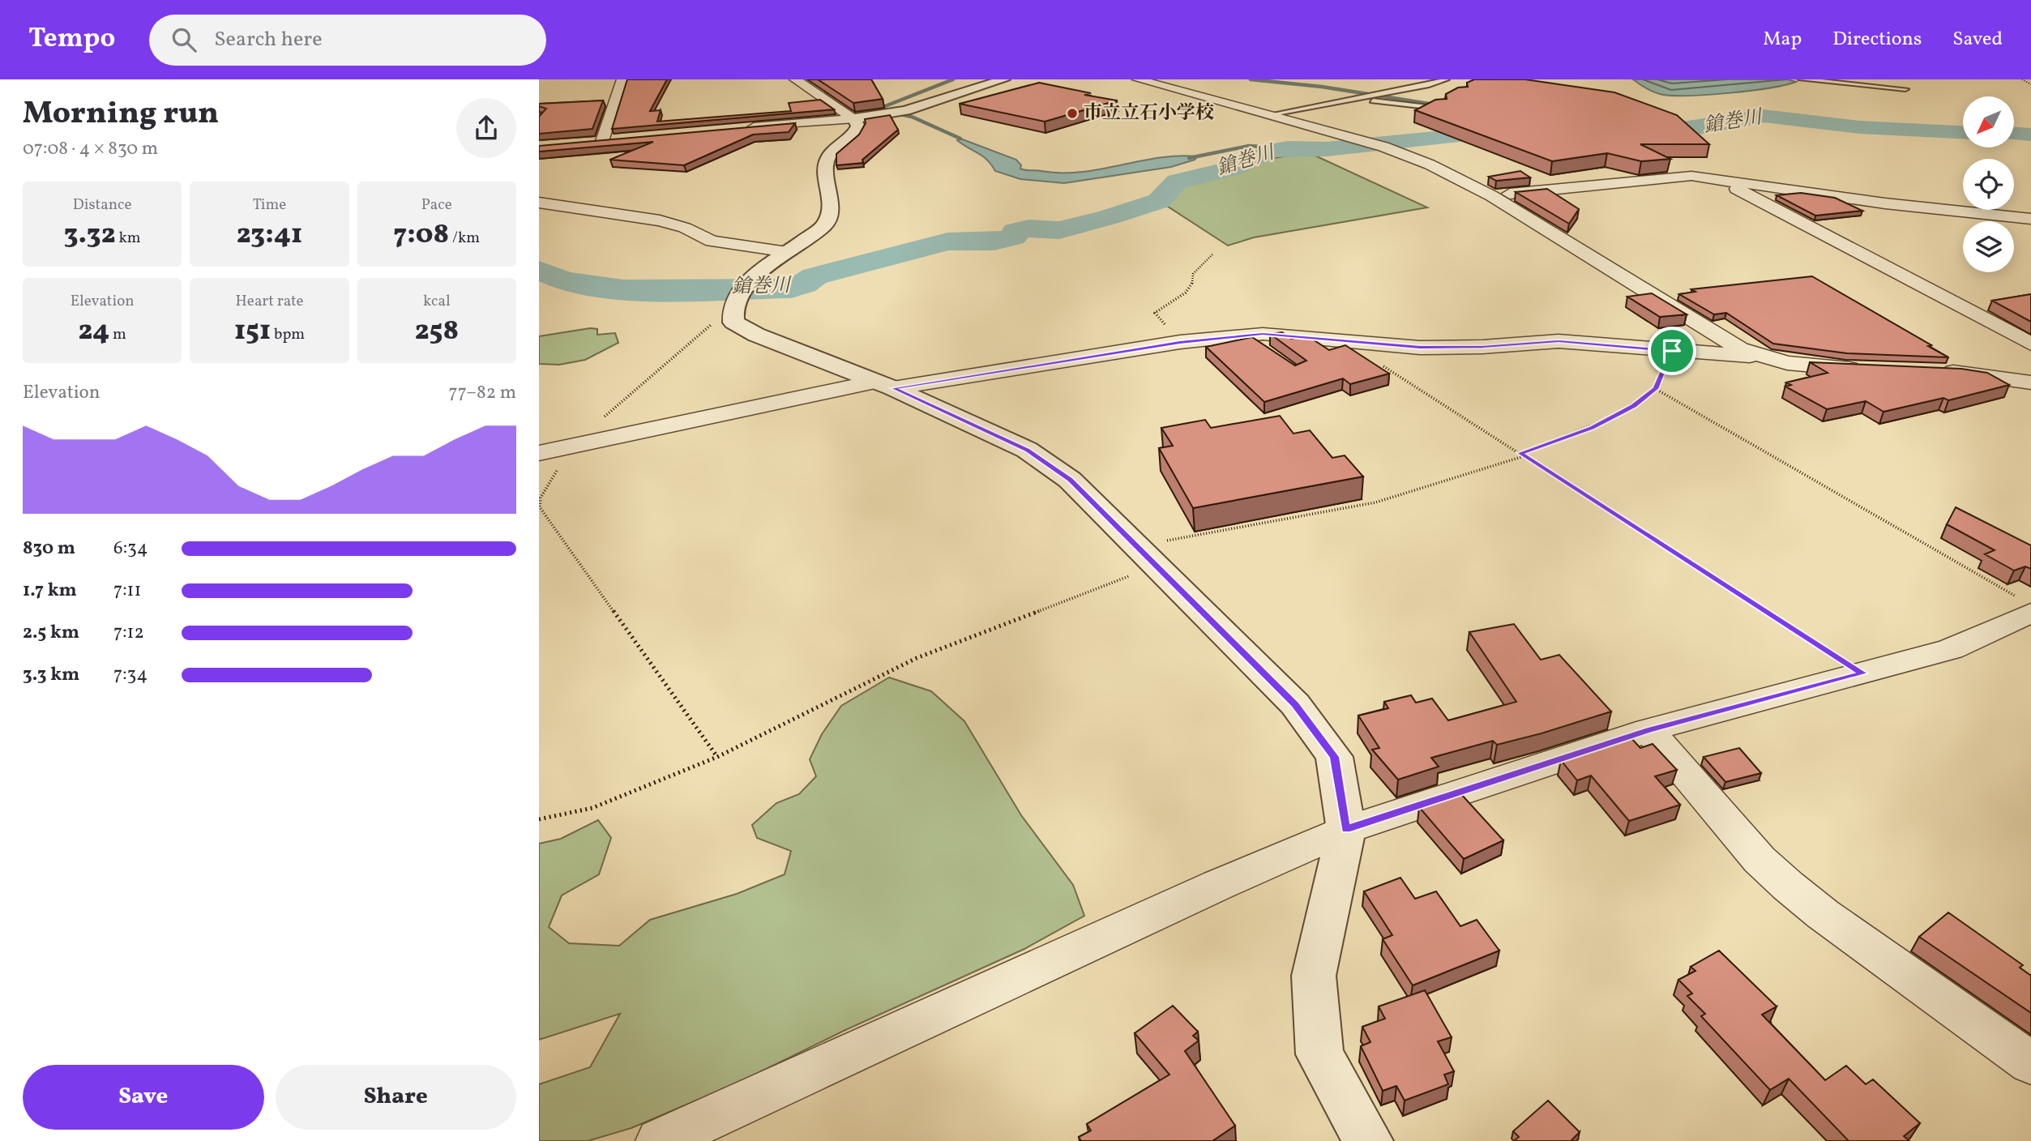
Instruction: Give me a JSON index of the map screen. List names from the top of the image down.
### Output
{
  "water": ["鎗巻川"],
  "places": ["市立立石小学校"],
  "north": "bottom left",
  "page": {
    "header": "Tempo",
    "search": "Search here",
    "nav": ["Map", "Directions", "Saved"],
    "heading": ["Morning run", "07:08 · 4 × 830 m"],
    "stats": [
      ["Distance", "3.32 km"],
      ["Time", "23:41"],
      ["Pace", "7:08 /km"],
      ["Elevation", "24 m"],
      ["Heart rate", "151 bpm"],
      ["kcal", "258"]
    ],
    "chart": ["Elevation", "77–82 m"],
    "list": [
      {
        "name": "830 m",
        "note": "6:34"
      },
      {
        "name": "1.7 km",
        "note": "7:11"
      },
      {
        "name": "2.5 km",
        "note": "7:12"
      },
      {
        "name": "3.3 km",
        "note": "7:34"
      }
    ],
    "buttons": ["Save", "Share"]
  }
}
